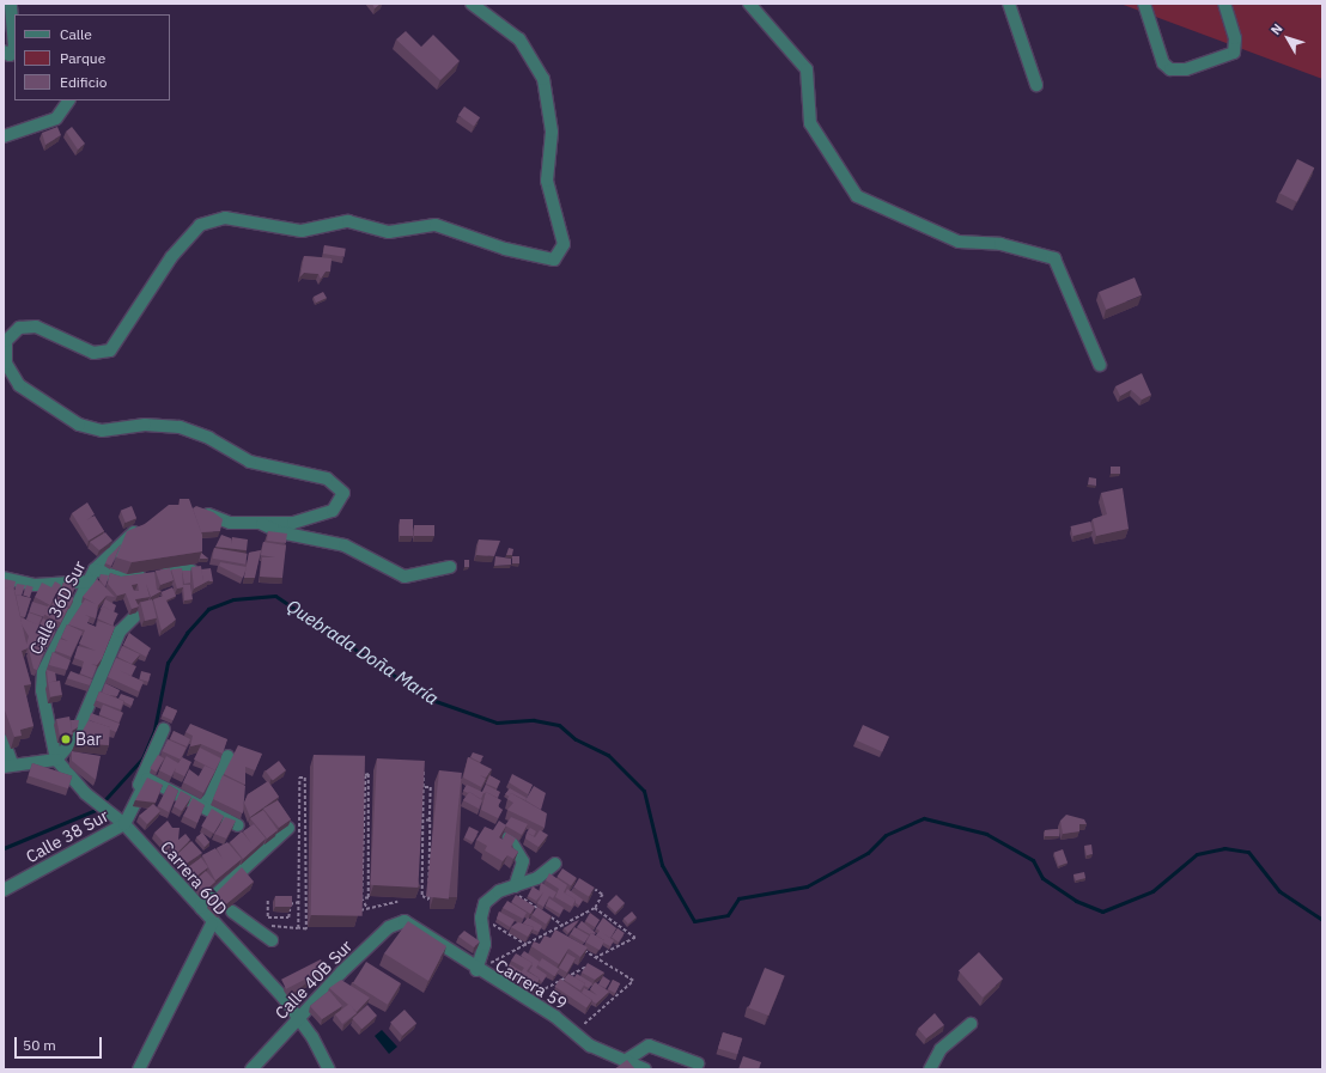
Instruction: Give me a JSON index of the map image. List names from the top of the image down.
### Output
{
  "streets": {
    "street": [
      "Calle 36D Sur",
      "Calle 38 Sur",
      "Carrera 60D",
      "Calle 40B Sur",
      "Carrera 59"
    ]
  },
  "crossings": [
    ["Calle 36D Sur", "Carrera 60D"],
    ["Calle 38 Sur", "Carrera 60D"],
    ["Carrera 60D", "Calle 40B Sur"],
    ["Calle 40B Sur", "Carrera 59"]
  ],
  "water": ["Quebrada Doña María"],
  "places": ["Bar"],
  "legend": ["Calle", "Parque", "Edificio"],
  "scale_bar": "50 m",
  "north": "top left"
}
